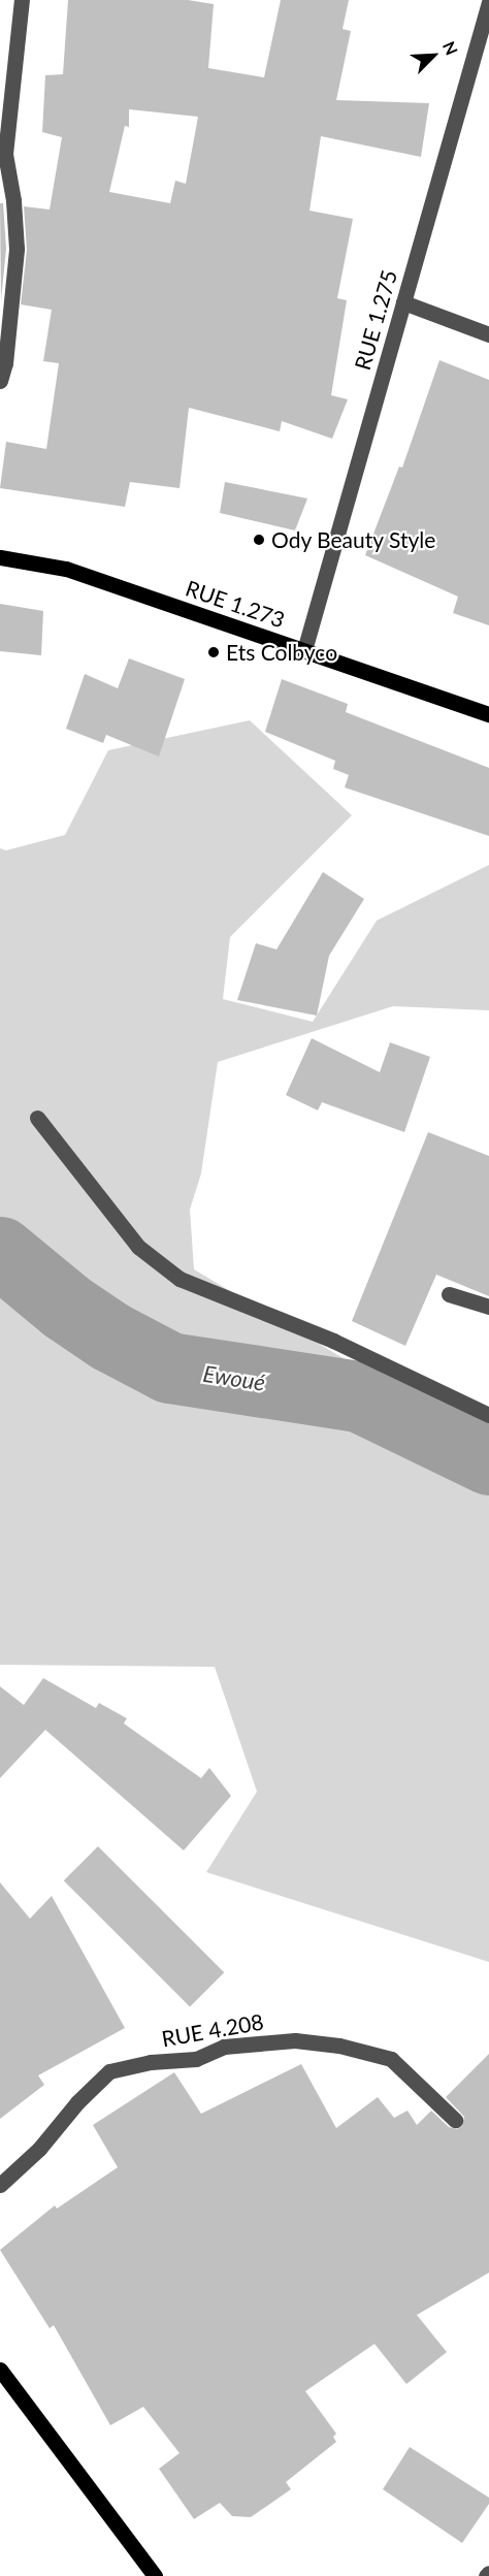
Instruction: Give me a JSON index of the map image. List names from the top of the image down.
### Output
{
  "streets": {
    "main road": ["RUE 1.273"],
    "street": ["RUE 1.275", "RUE 4.208"]
  },
  "crossings": [
    ["RUE 1.275", "RUE 1.273"]
  ],
  "water": ["Ewoué"],
  "places": ["Ody Beauty Style", "Ets Colbyco"],
  "north": "top right"
}
